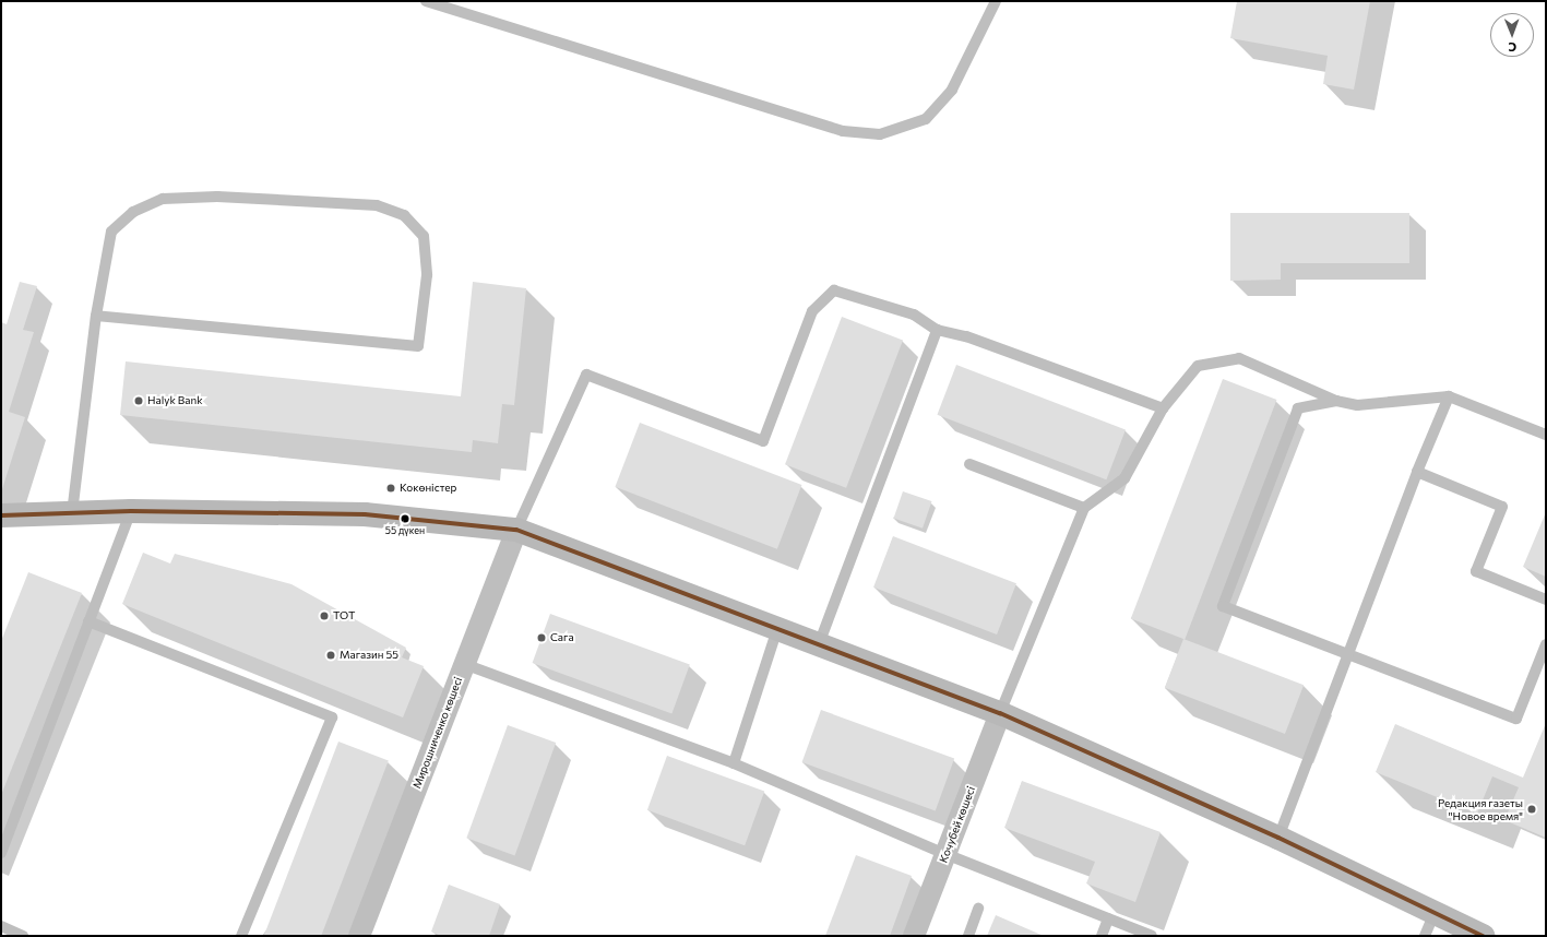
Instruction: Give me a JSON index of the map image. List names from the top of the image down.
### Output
{
  "streets": {
    "street": ["Мирошниченко көшесі", "Кочубей көшесі"]
  },
  "places": [
    "Halyk Bank",
    "Кокөністер",
    "55 дүкен",
    "ТОТ",
    "Сага",
    "Магазин 55",
    "Редакция газеты \"Новое время\""
  ],
  "north": "bottom"
}
